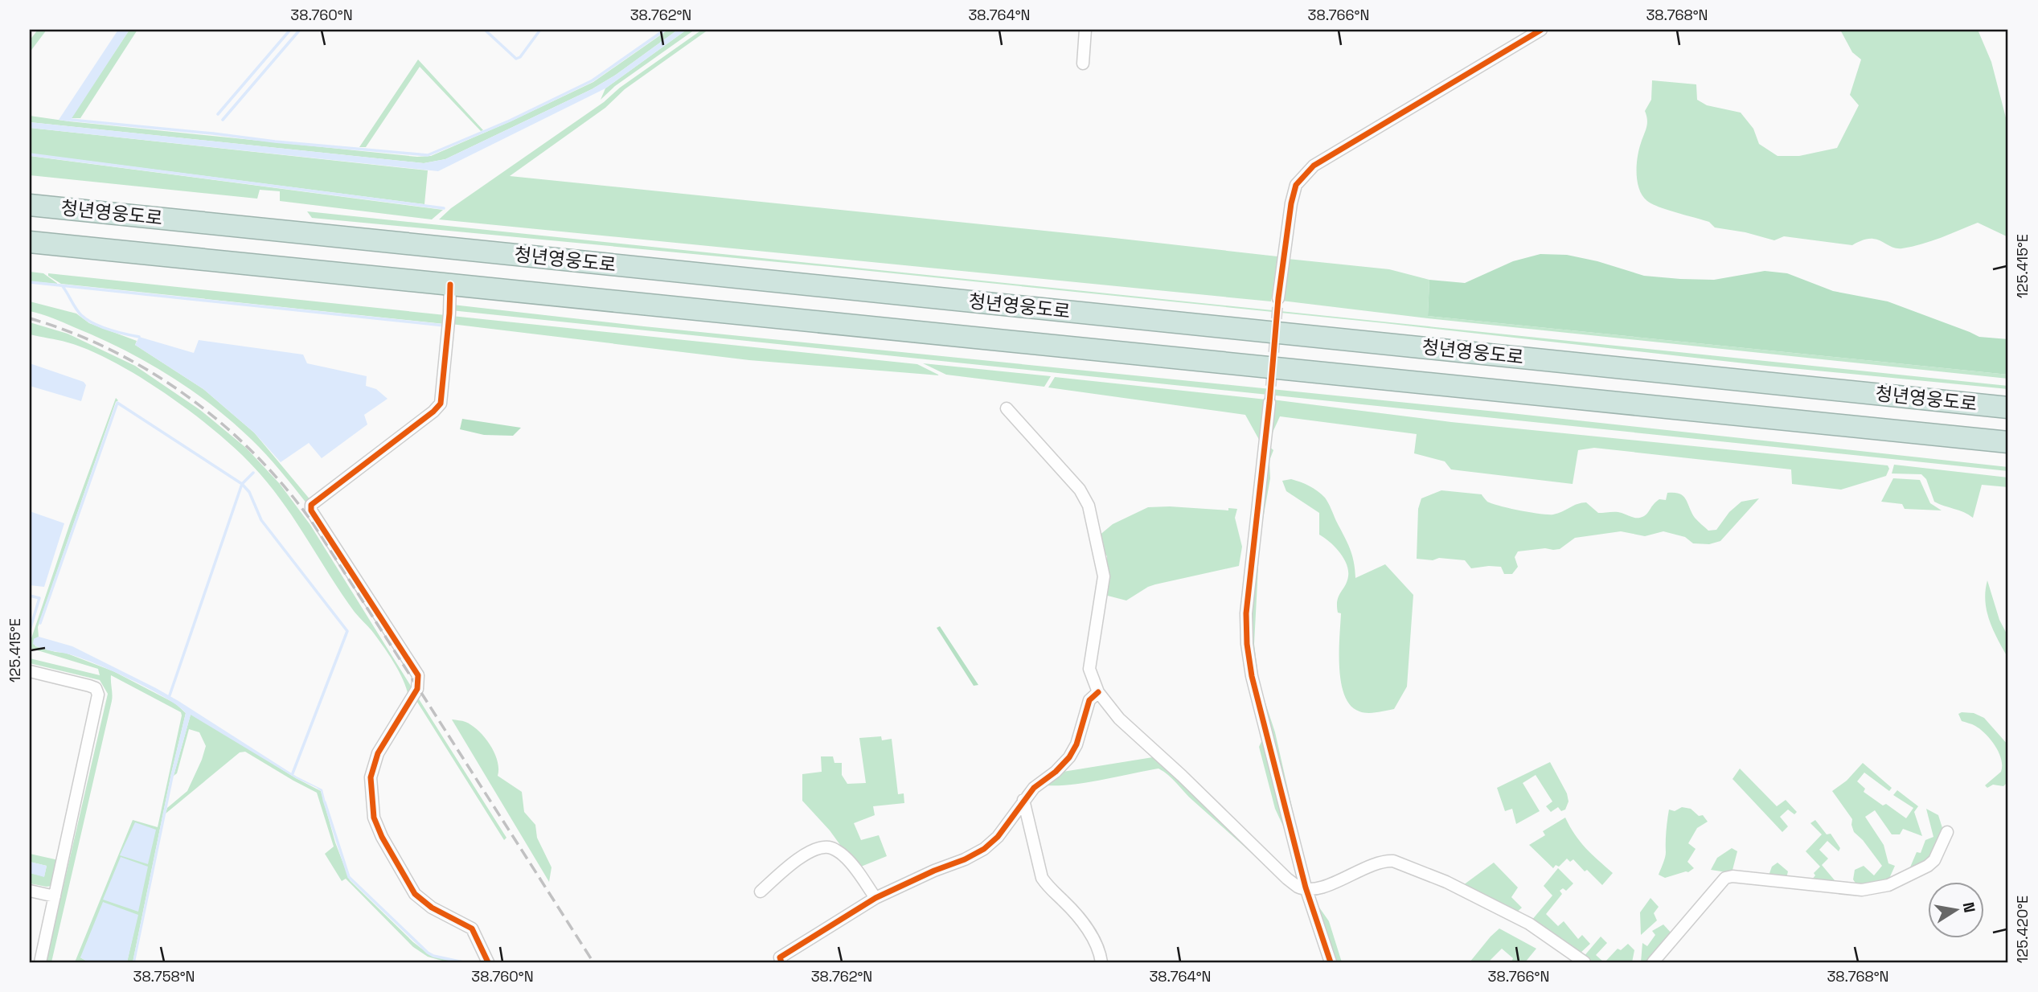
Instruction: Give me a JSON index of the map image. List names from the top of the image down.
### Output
{
  "streets": {
    "highway": ["청년영웅도로"]
  },
  "north": "right",
  "coordinates": [
    "38.760°N",
    "38.762°N",
    "38.764°N",
    "38.766°N",
    "38.768°N",
    "125.415°E",
    "125.420°E",
    "38.758°N"
  ]
}
